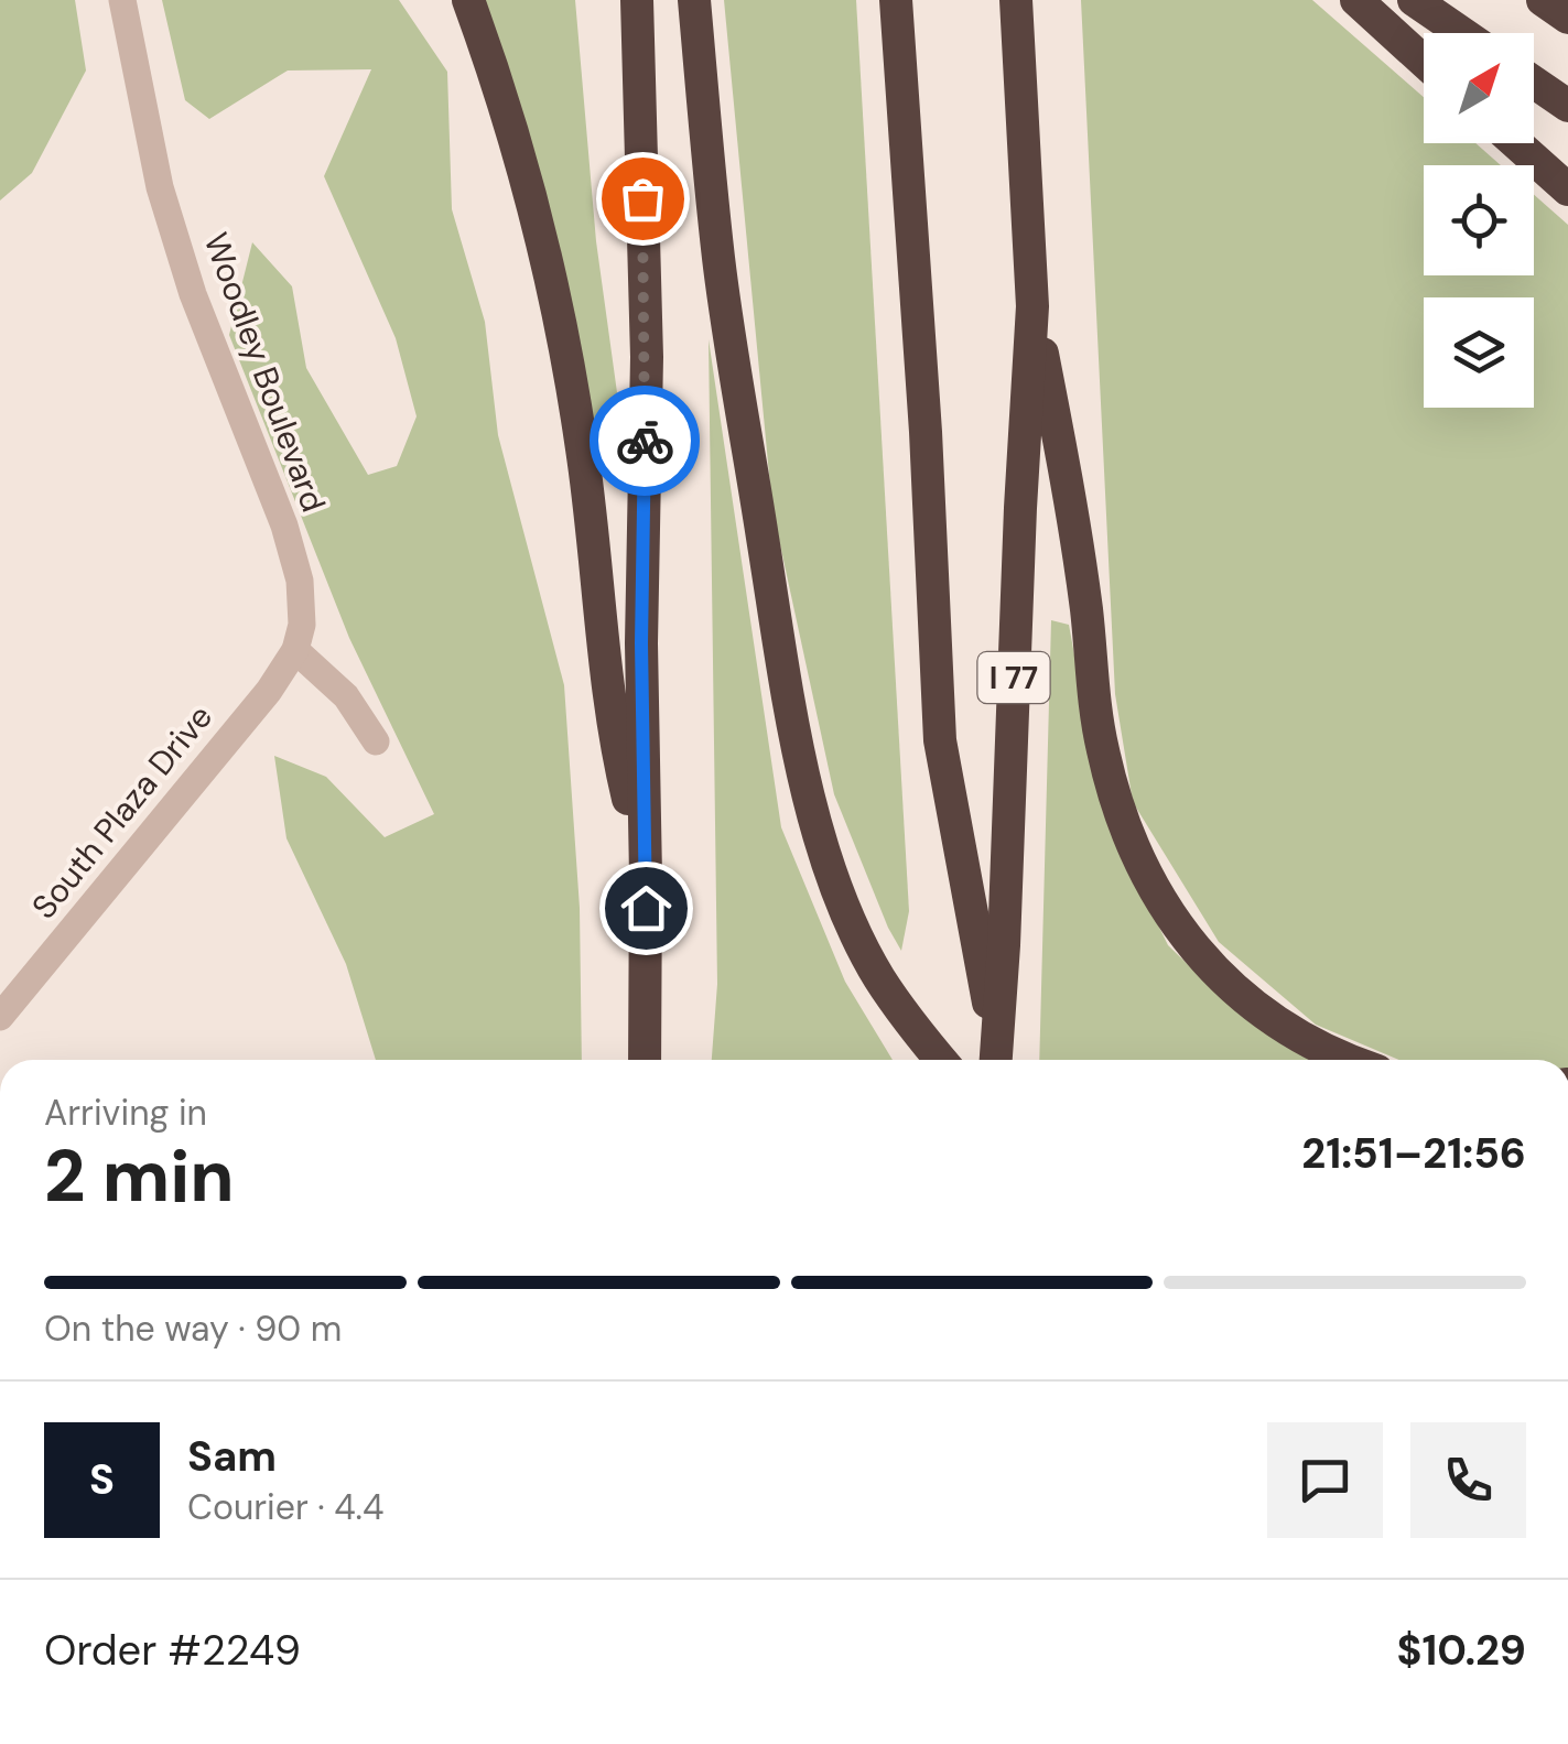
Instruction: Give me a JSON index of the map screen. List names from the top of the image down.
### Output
{
  "streets": {
    "highway": ["I 77"],
    "street": ["Woodley Boulevard", "South Plaza Drive"]
  },
  "crossings": [
    ["Woodley Boulevard", "South Plaza Drive"]
  ],
  "north": "top right",
  "page": {
    "heading": ["2 min", "Arriving in", "21:51–21:56"],
    "panel": [
      "Sam",
      "Courier · 4.4",
      "Order #2249",
      "$10.29"
    ],
    "bar": "On the way · 90 m",
    "round": "S"
  }
}
